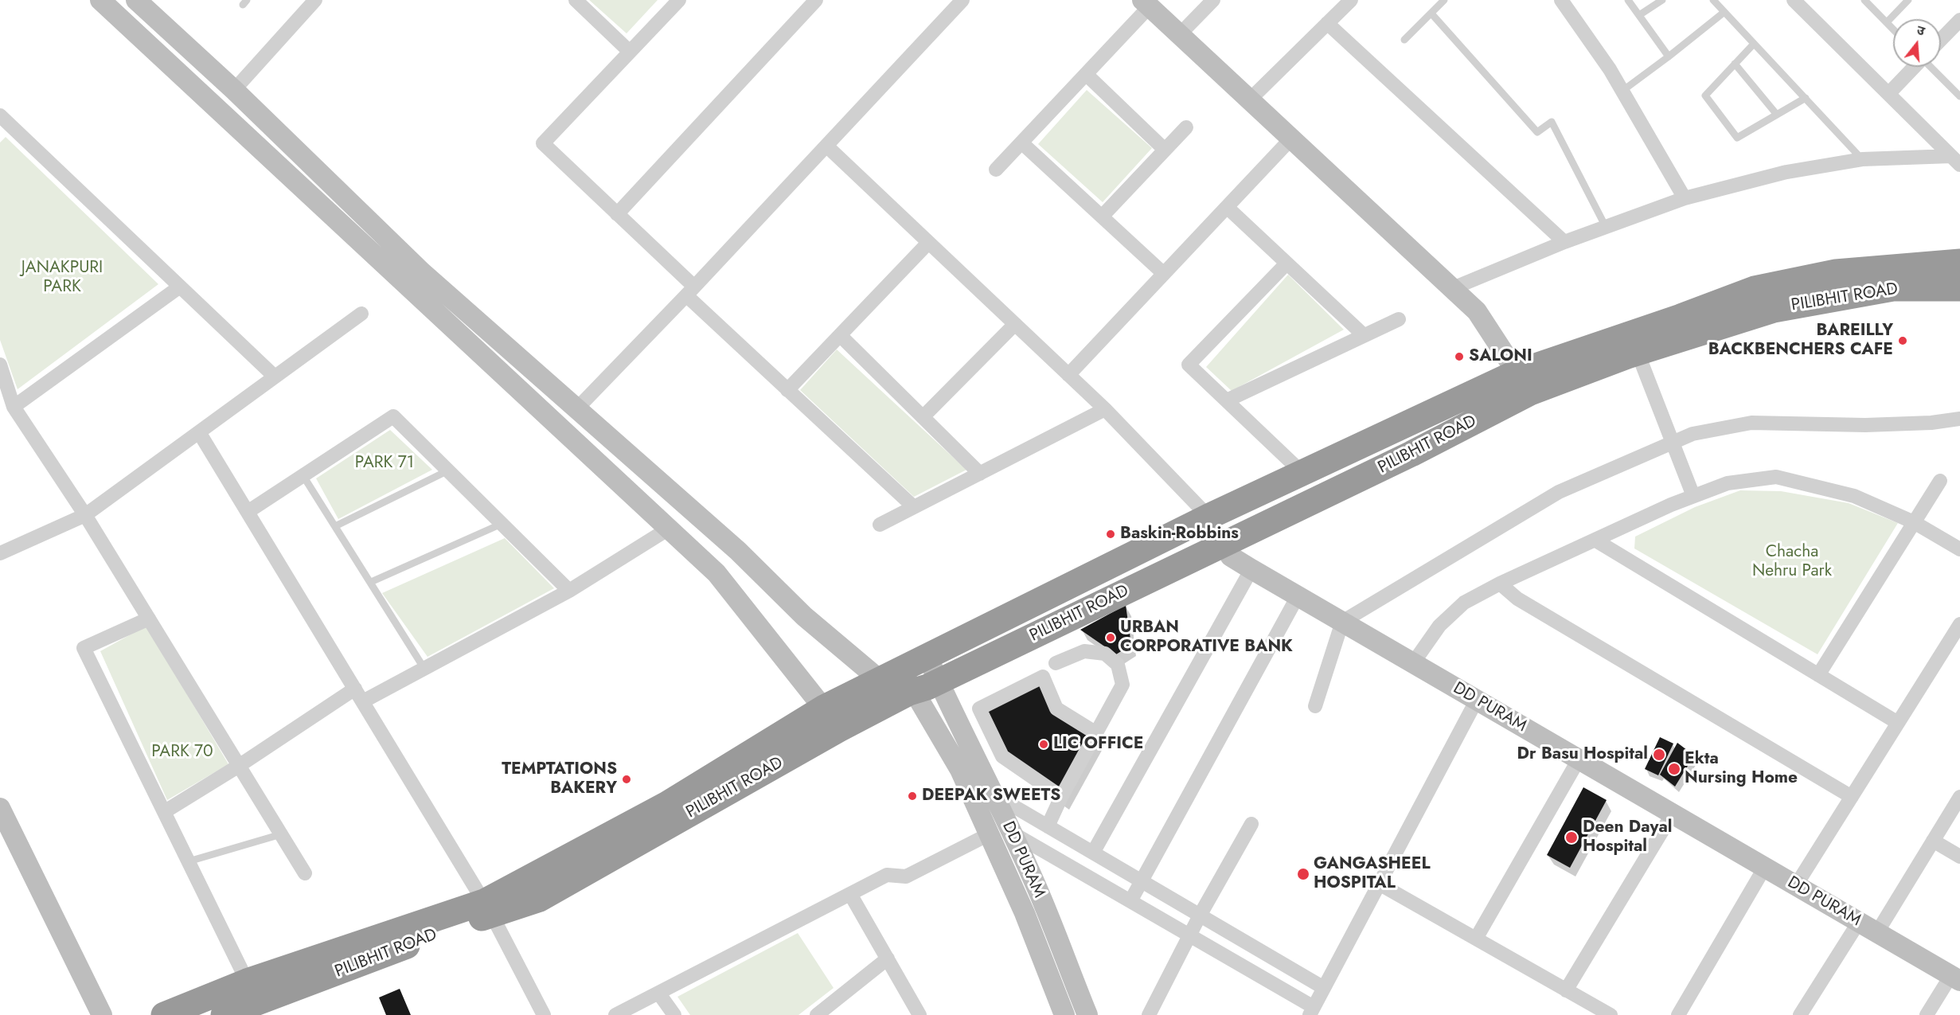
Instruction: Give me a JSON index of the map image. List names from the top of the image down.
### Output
{
  "streets": {
    "highway": ["PILIBHIT ROAD"],
    "street": ["DD PURAM"]
  },
  "crossings": [
    ["PILIBHIT ROAD", "DD PURAM"]
  ],
  "parks": [
    "JANAKPURI PARK",
    "PARK 71",
    "Chacha Nehru Park",
    "PARK 70"
  ],
  "places": [
    "BAREILLY BACKBENCHERS CAFE",
    "SALONI",
    "Baskin-Robbins",
    "URBAN CORPORATIVE BANK",
    "LIC OFFICE",
    "Dr Basu Hospital",
    "Ekta Nursing Home",
    "TEMPTATIONS BAKERY",
    "DEEPAK SWEETS",
    "Deen Dayal Hospital",
    "GANGASHEEL HOSPITAL"
  ],
  "north": "top"
}
